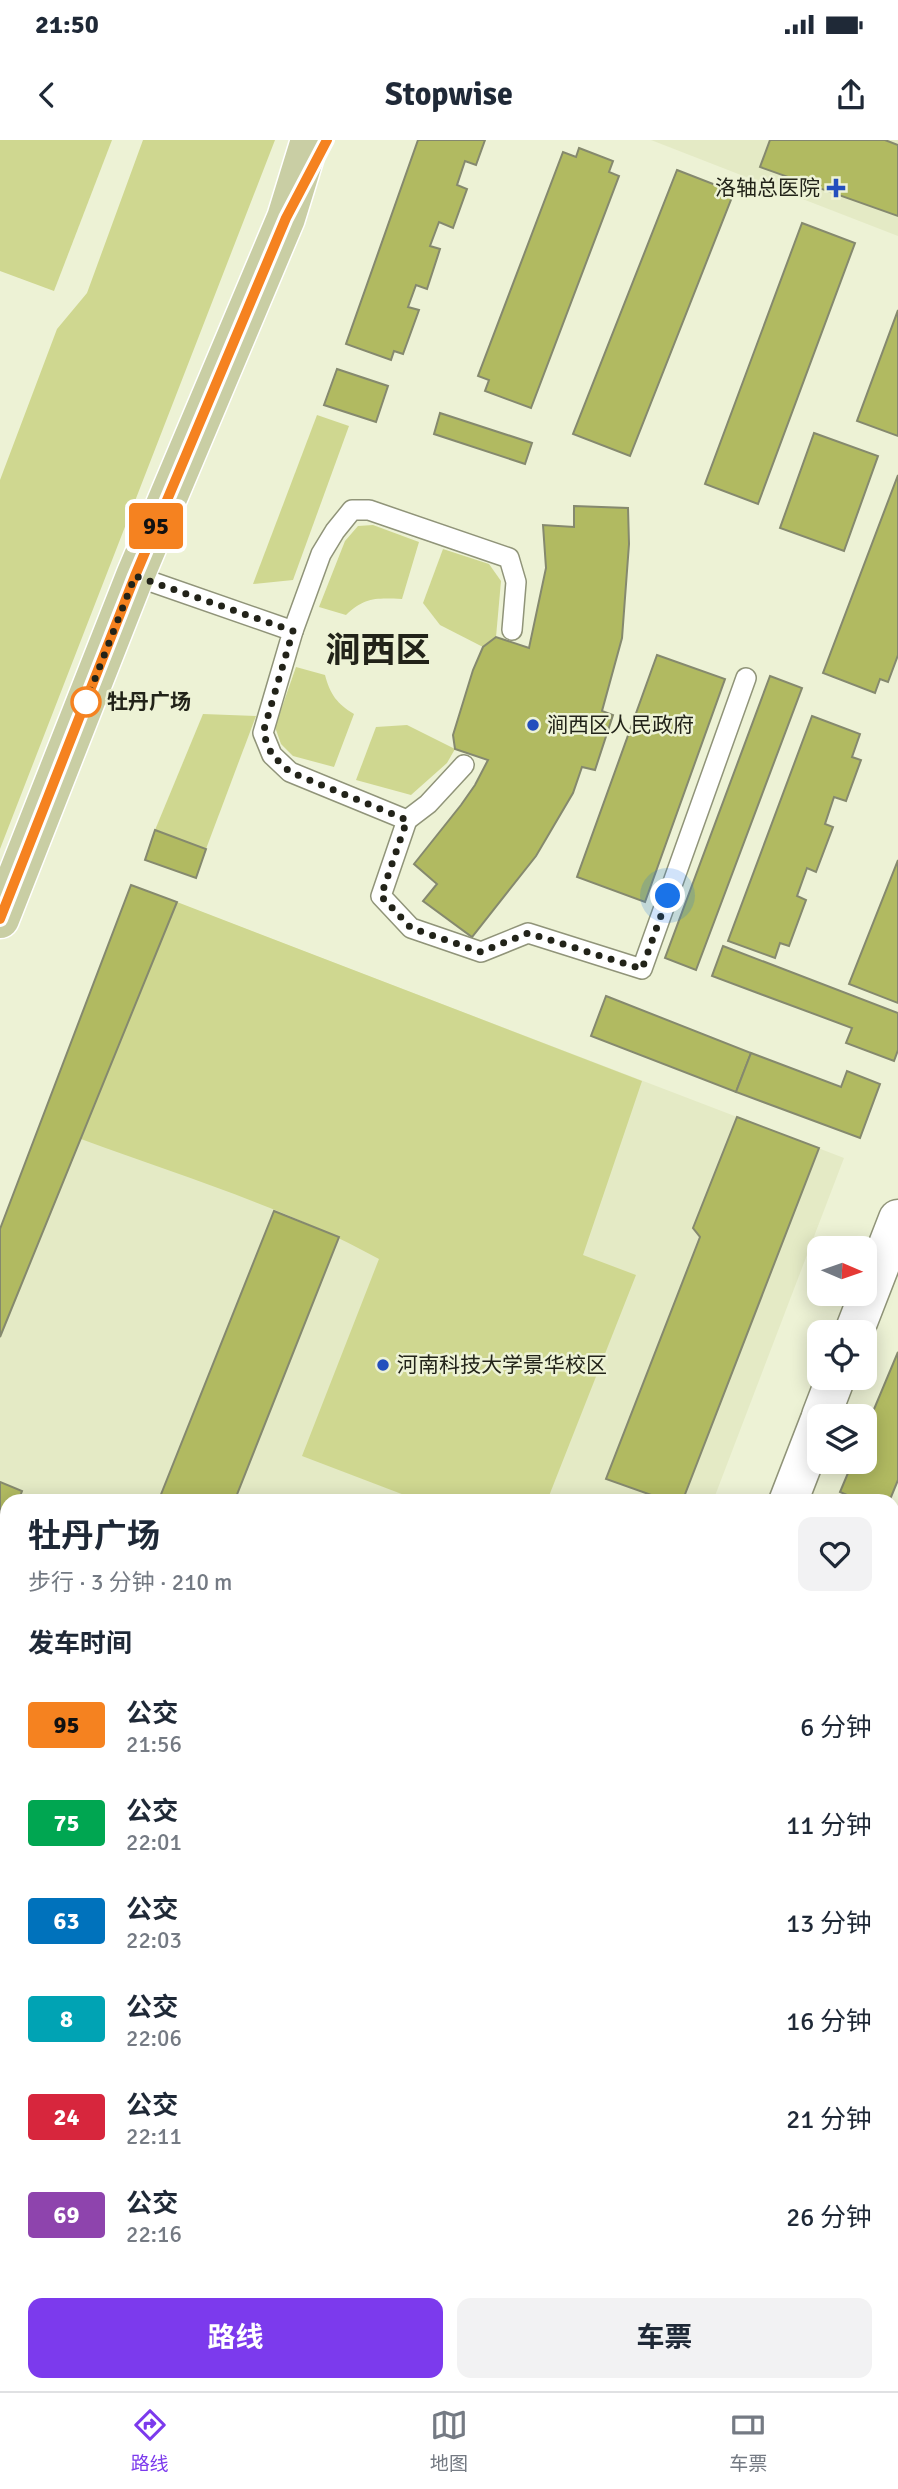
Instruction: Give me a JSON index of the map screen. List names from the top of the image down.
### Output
{
  "districts": ["涧西区"],
  "places": {
    "health": ["洛轴总医院"],
    "other": ["牡丹广场", "涧西区人民政府", "河南科技大学景华校区"]
  },
  "lines": ["bus line 95"],
  "north": "right",
  "page": {
    "status": "21:50",
    "header": "Stopwise",
    "on_map": "95",
    "heading": [
      ["牡丹广场", "步行 · 3 分钟 · 210 m"],
      "发车时间"
    ],
    "list": [
      {
        "mark": "95",
        "name": "公交",
        "note": "21:56",
        "value": "6 分钟"
      },
      {
        "mark": "75",
        "name": "公交",
        "note": "22:01",
        "value": "11 分钟"
      },
      {
        "mark": "63",
        "name": "公交",
        "note": "22:03",
        "value": "13 分钟"
      },
      {
        "mark": "8",
        "name": "公交",
        "note": "22:06",
        "value": "16 分钟"
      },
      {
        "mark": "24",
        "name": "公交",
        "note": "22:11",
        "value": "21 分钟"
      },
      {
        "mark": "69",
        "name": "公交",
        "note": "22:16",
        "value": "26 分钟"
      }
    ],
    "buttons": ["路线", "车票"],
    "tabs": ["路线", "地图", "车票"]
  }
}
